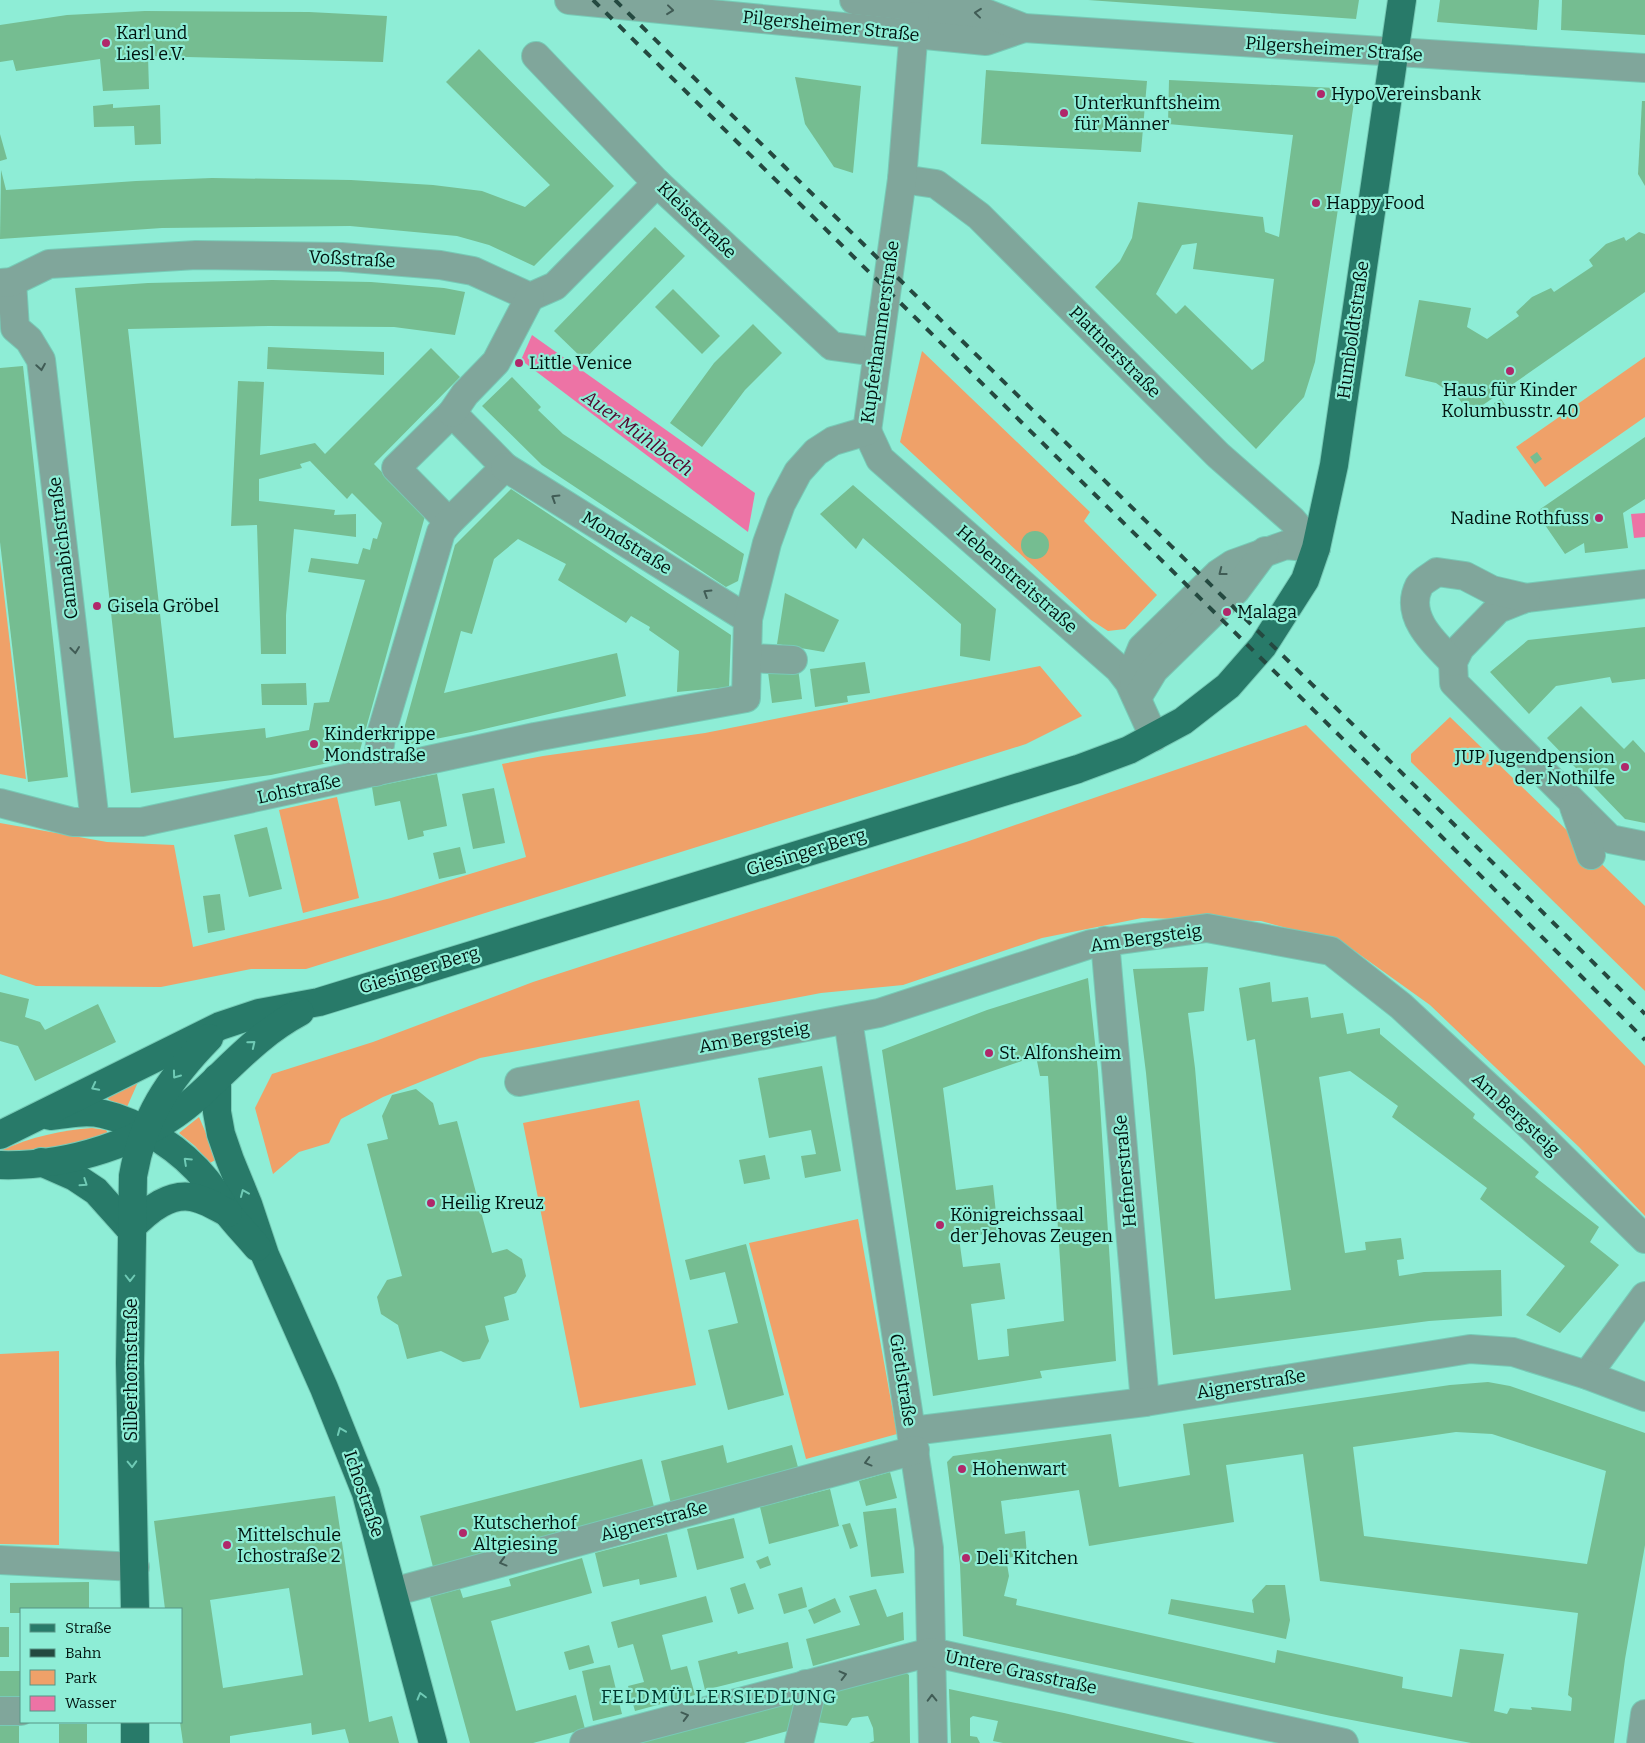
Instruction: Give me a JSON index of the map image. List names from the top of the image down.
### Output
{
  "streets": {
    "main road": [
      "Humboldtstraße",
      "Giesinger Berg",
      "Silberhornstraße",
      "Ichostraße"
    ],
    "street": [
      "Pilgersheimer Straße",
      "Kleiststraße",
      "Voßstraße",
      "Kupferhammerstraße",
      "Plattnerstraße",
      "Mondstraße",
      "Cannabichstraße",
      "Hebenstreitstraße",
      "Lohstraße",
      "Am Bergsteig",
      "Hefnerstraße",
      "Gietlstraße",
      "Aignerstraße",
      "Untere Grasstraße"
    ]
  },
  "crossings": [
    ["Pilgersheimer Straße", "Humboldtstraße"],
    ["Pilgersheimer Straße", "Kupferhammerstraße"],
    ["Kleiststraße", "Kupferhammerstraße"],
    ["Voßstraße", "Cannabichstraße"],
    ["Humboldtstraße", "Plattnerstraße"],
    ["Humboldtstraße", "Giesinger Berg"],
    ["Kupferhammerstraße", "Plattnerstraße"],
    ["Kupferhammerstraße", "Mondstraße"],
    ["Kupferhammerstraße", "Hebenstreitstraße"],
    ["Kupferhammerstraße", "Lohstraße"],
    ["Cannabichstraße", "Lohstraße"],
    ["Hebenstreitstraße", "Giesinger Berg"],
    ["Giesinger Berg", "Silberhornstraße"],
    ["Giesinger Berg", "Ichostraße"],
    ["Am Bergsteig", "Hefnerstraße"],
    ["Am Bergsteig", "Gietlstraße"],
    ["Hefnerstraße", "Aignerstraße"],
    ["Silberhornstraße", "Ichostraße"],
    ["Gietlstraße", "Aignerstraße"],
    ["Gietlstraße", "Untere Grasstraße"],
    ["Aignerstraße", "Ichostraße"]
  ],
  "one_way": [
    "Mondstraße",
    "Cannabichstraße",
    "Silberhornstraße",
    "Aignerstraße",
    "Ichostraße",
    "Untere Grasstraße"
  ],
  "districts": ["FELDMÜLLERSIEDLUNG"],
  "water": ["Auer Mühlbach"],
  "places": [
    "Karl und Liesl e.V.",
    "HypoVereinsbank",
    "Unterkunftsheim für Männer",
    "Happy Food",
    "Little Venice",
    "Haus für Kinder Kolumbusstr. 40",
    "Nadine Rothfuss",
    "Gisela Gröbel",
    "Malaga",
    "Kinderkrippe Mondstraße",
    "JUP Jugendpension der Nothilfe",
    "St. Alfonsheim",
    "Heilig Kreuz",
    "Königreichssaal der Jehovas Zeugen",
    "Hohenwart",
    "Kutscherhof Altgiesing",
    "Mittelschule Ichostraße 2",
    "Deli Kitchen"
  ],
  "legend": [
    "Straße",
    "Bahn",
    "Park",
    "Wasser"
  ]
}
